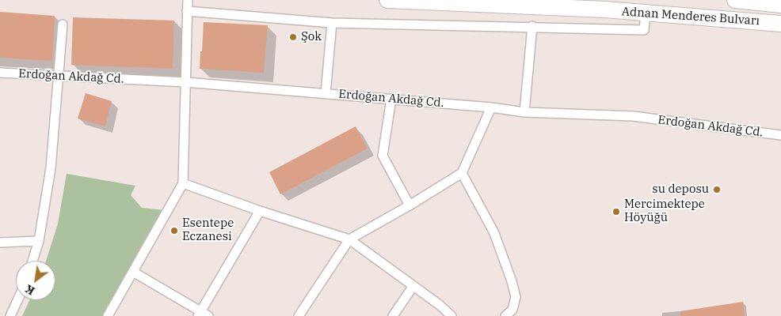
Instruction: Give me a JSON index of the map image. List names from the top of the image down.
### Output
{
  "streets": {
    "highway": ["Adnan Menderes Bulvarı"],
    "street": ["Erdoğan Akdağ Cd."]
  },
  "places": [
    "Şok",
    "su deposu",
    "Mercimektepe Höyüğü",
    "Esentepe Eczanesi"
  ],
  "north": "bottom left"
}
